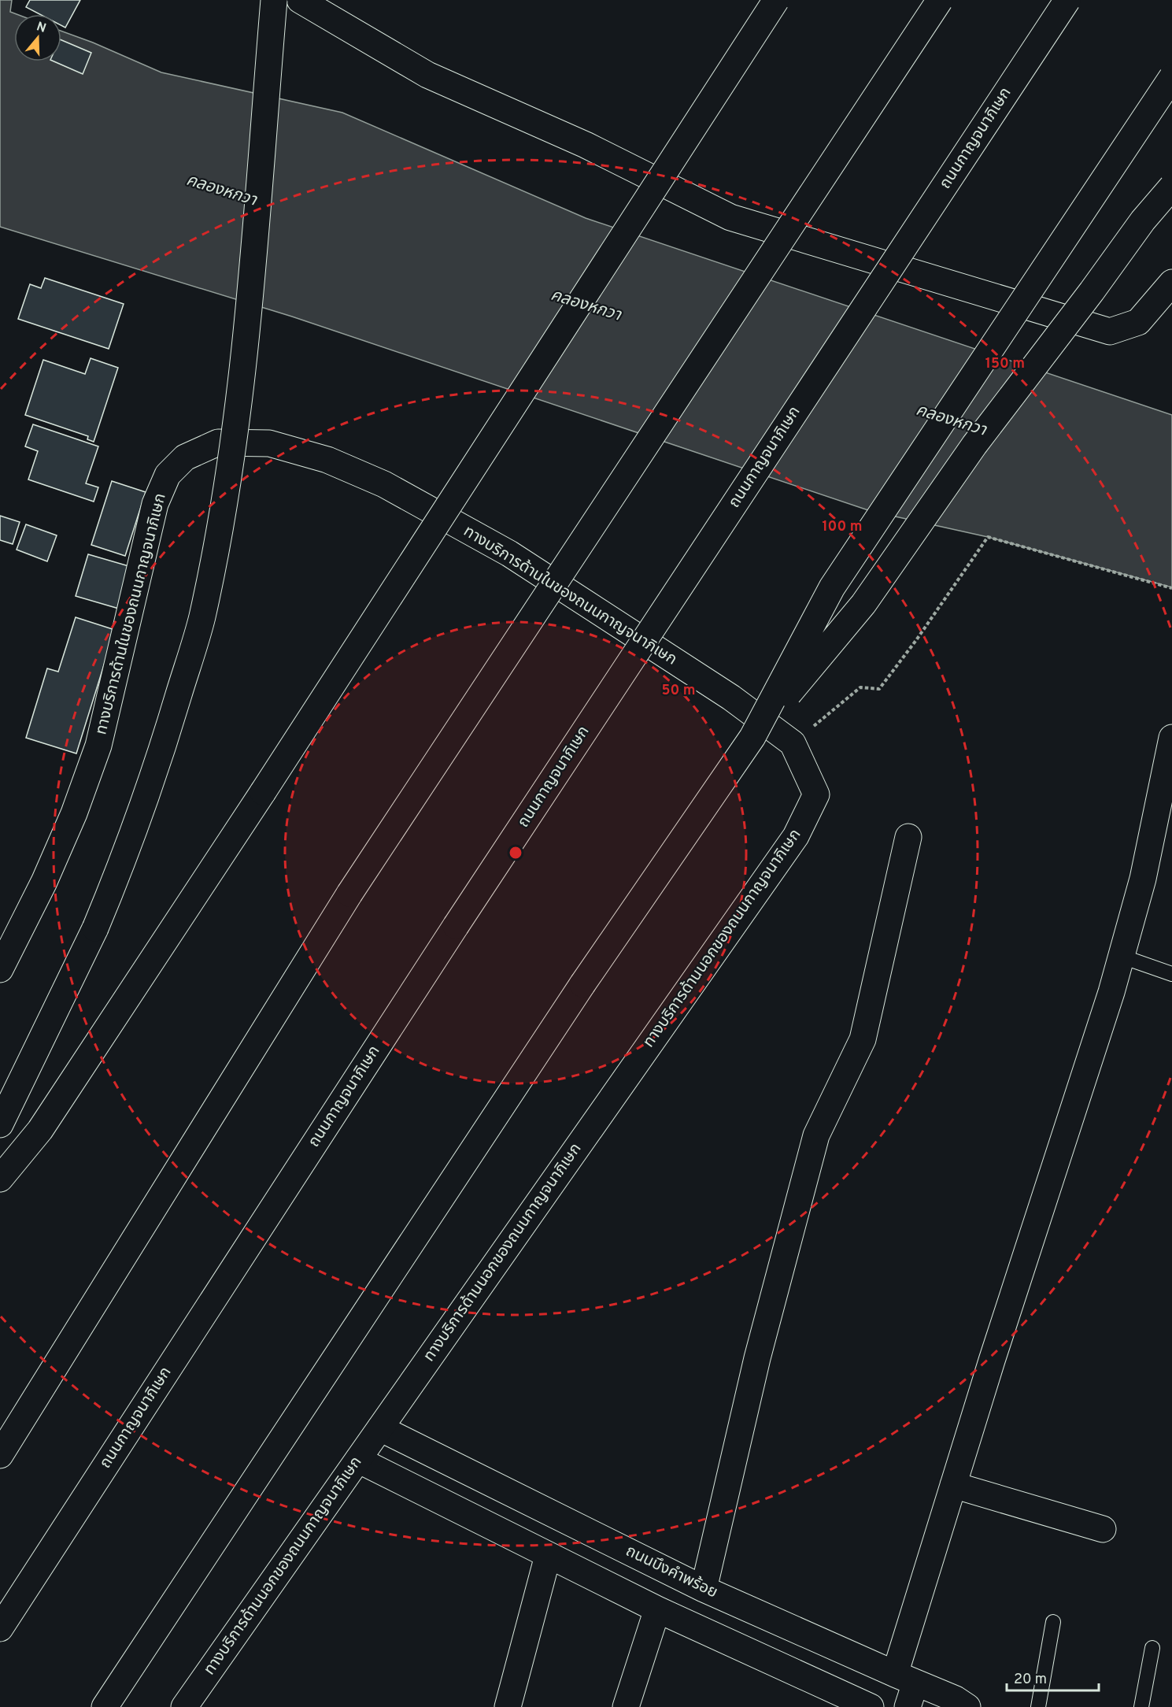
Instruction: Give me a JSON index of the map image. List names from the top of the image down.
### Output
{
  "streets": {
    "main road": [
      "ถนนกาญจนาภิเษก",
      "ทางบริการด้านในของถนนกาญจนาภิเษก",
      "ทางบริการด้านนอกของถนนกาญจนาภิเษก",
      "ถนนบึงคำพร้อย"
    ]
  },
  "crossings": [
    ["ทางบริการด้านในของถนนกาญจนาภิเษก", "ทางบริการด้านนอกของถนนกาญจนาภิเษก"],
    ["ทางบริการด้านนอกของถนนกาญจนาภิเษก", "ถนนบึงคำพร้อย"]
  ],
  "water": ["คลองหกวา"],
  "scale_bar": "20 m",
  "north": "top",
  "rings": ["150 m", "100 m", "50 m"]
}
